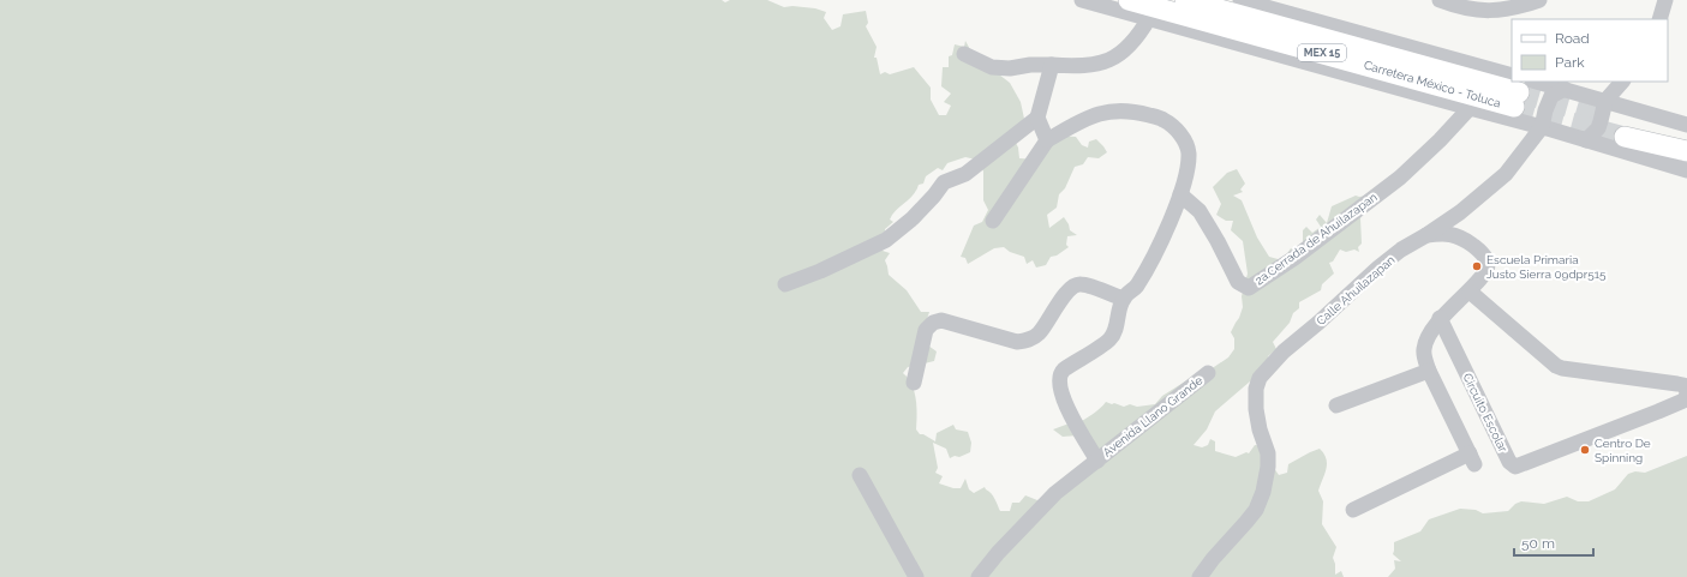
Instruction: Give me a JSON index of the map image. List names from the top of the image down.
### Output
{
  "streets": {
    "main road": ["MEX 15", "Carretera México - Toluca"],
    "street": [
      "2a.Cerrada de Ahuilazapan",
      "Calle Ahuilazapan",
      "Circuito Escolar",
      "Avenida Llano Grande"
    ]
  },
  "crossings": [
    ["2a.Cerrada de Ahuilazapan", "Avenida Llano Grande"]
  ],
  "places": ["Escuela Primaria Justo Sierra 09dpr515", "Centro De Spinning"],
  "legend": ["Road", "Park"],
  "scale_bar": "50 m"
}
